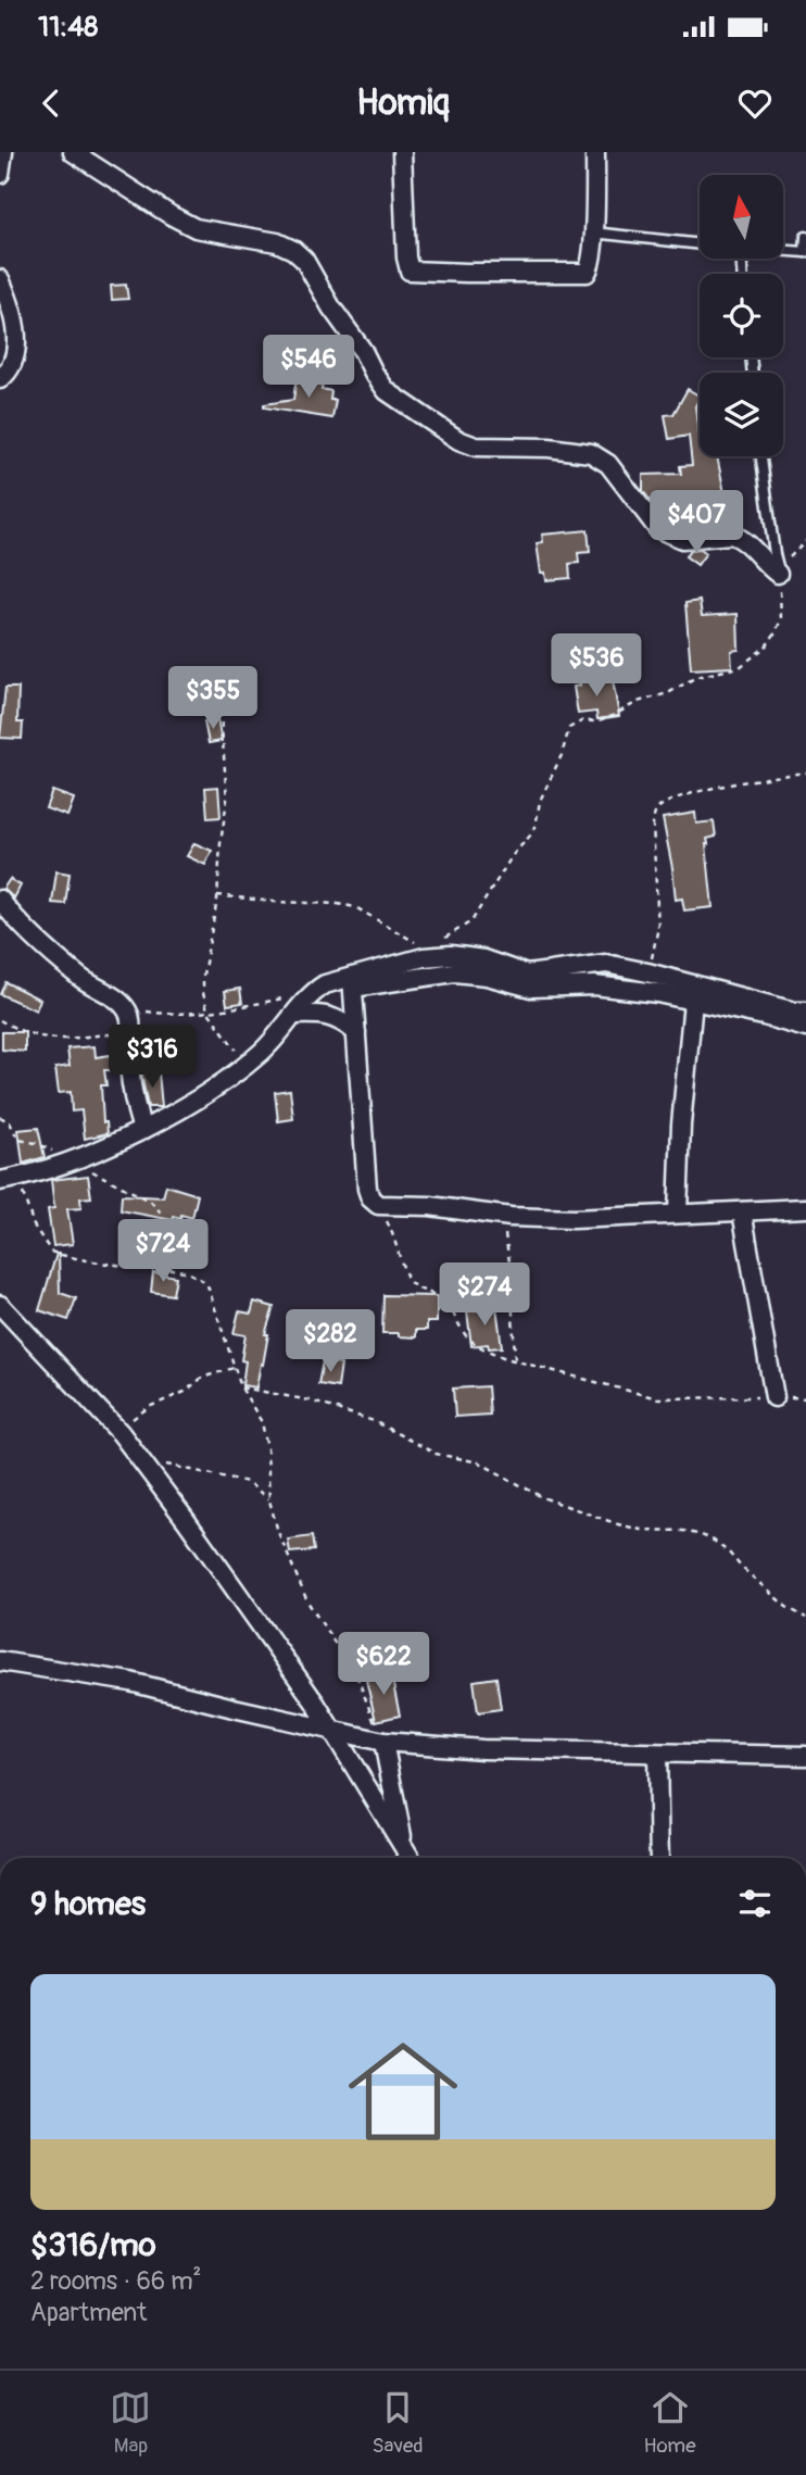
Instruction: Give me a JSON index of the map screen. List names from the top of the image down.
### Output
{
  "north": "top",
  "page": {
    "status": "11:48",
    "header": "Homiq",
    "price": [
      "$546",
      "$407",
      "$536",
      "$355",
      "$316",
      "$724",
      "$274",
      "$282",
      "$622"
    ],
    "heading": "9 homes",
    "list": [
      {
        "name": "$316/mo",
        "note": "2 rooms · 66 m² · Apartment"
      }
    ],
    "tabs": ["Map", "Saved", "Home"]
  }
}
